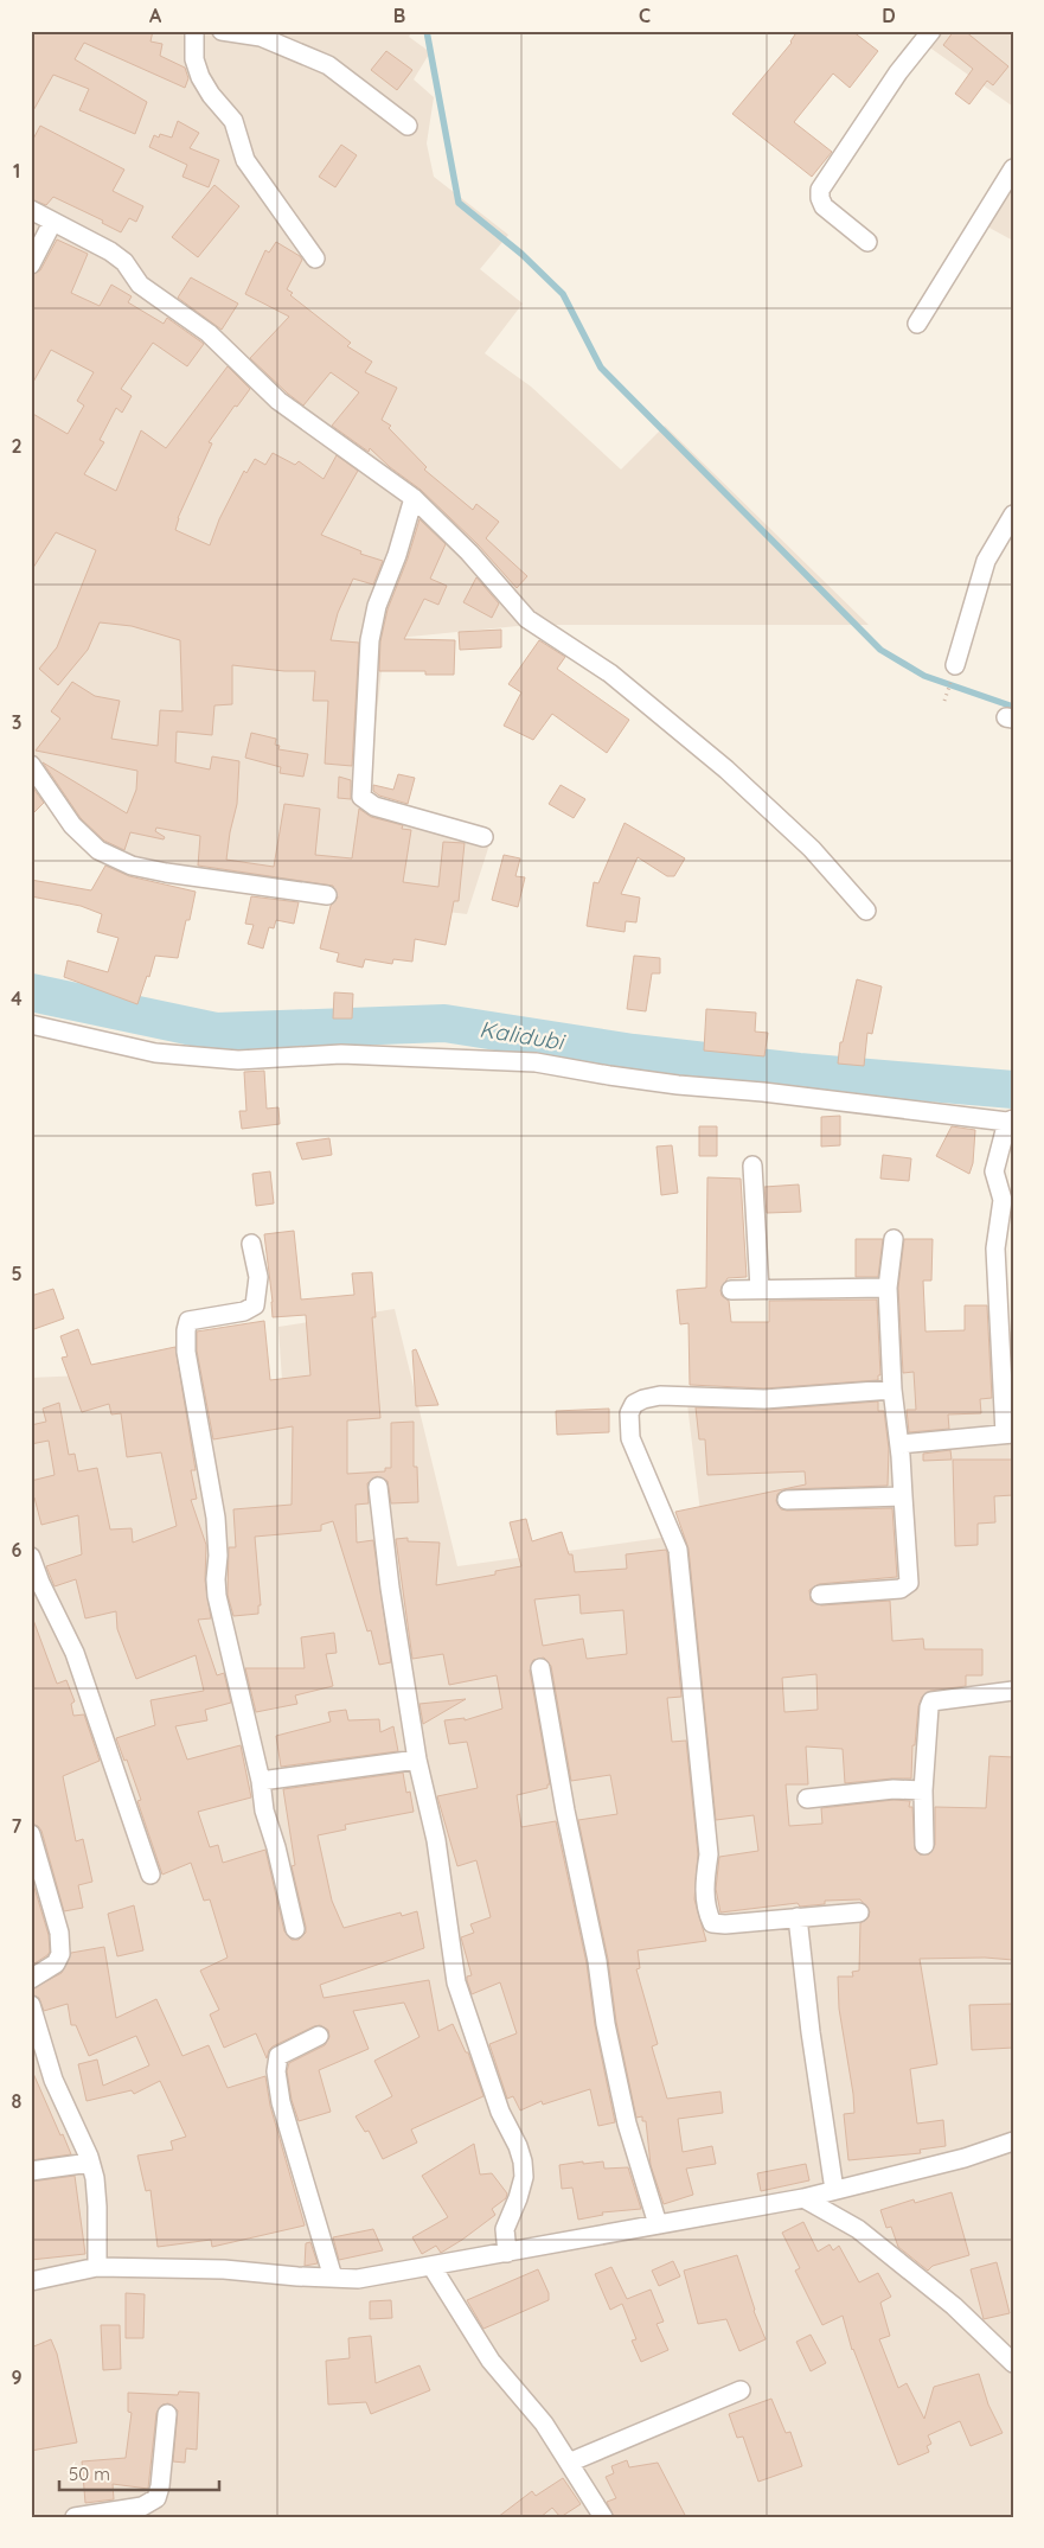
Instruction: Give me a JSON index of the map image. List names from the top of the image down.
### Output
{
  "water": ["Kalidubi"],
  "scale_bar": "50 m",
  "grid": {
    "columns": [
      "A",
      "B",
      "C",
      "D"
    ],
    "rows": [
      "1",
      "2",
      "3",
      "4",
      "5",
      "6",
      "7",
      "8",
      "9"
    ]
  }
}
